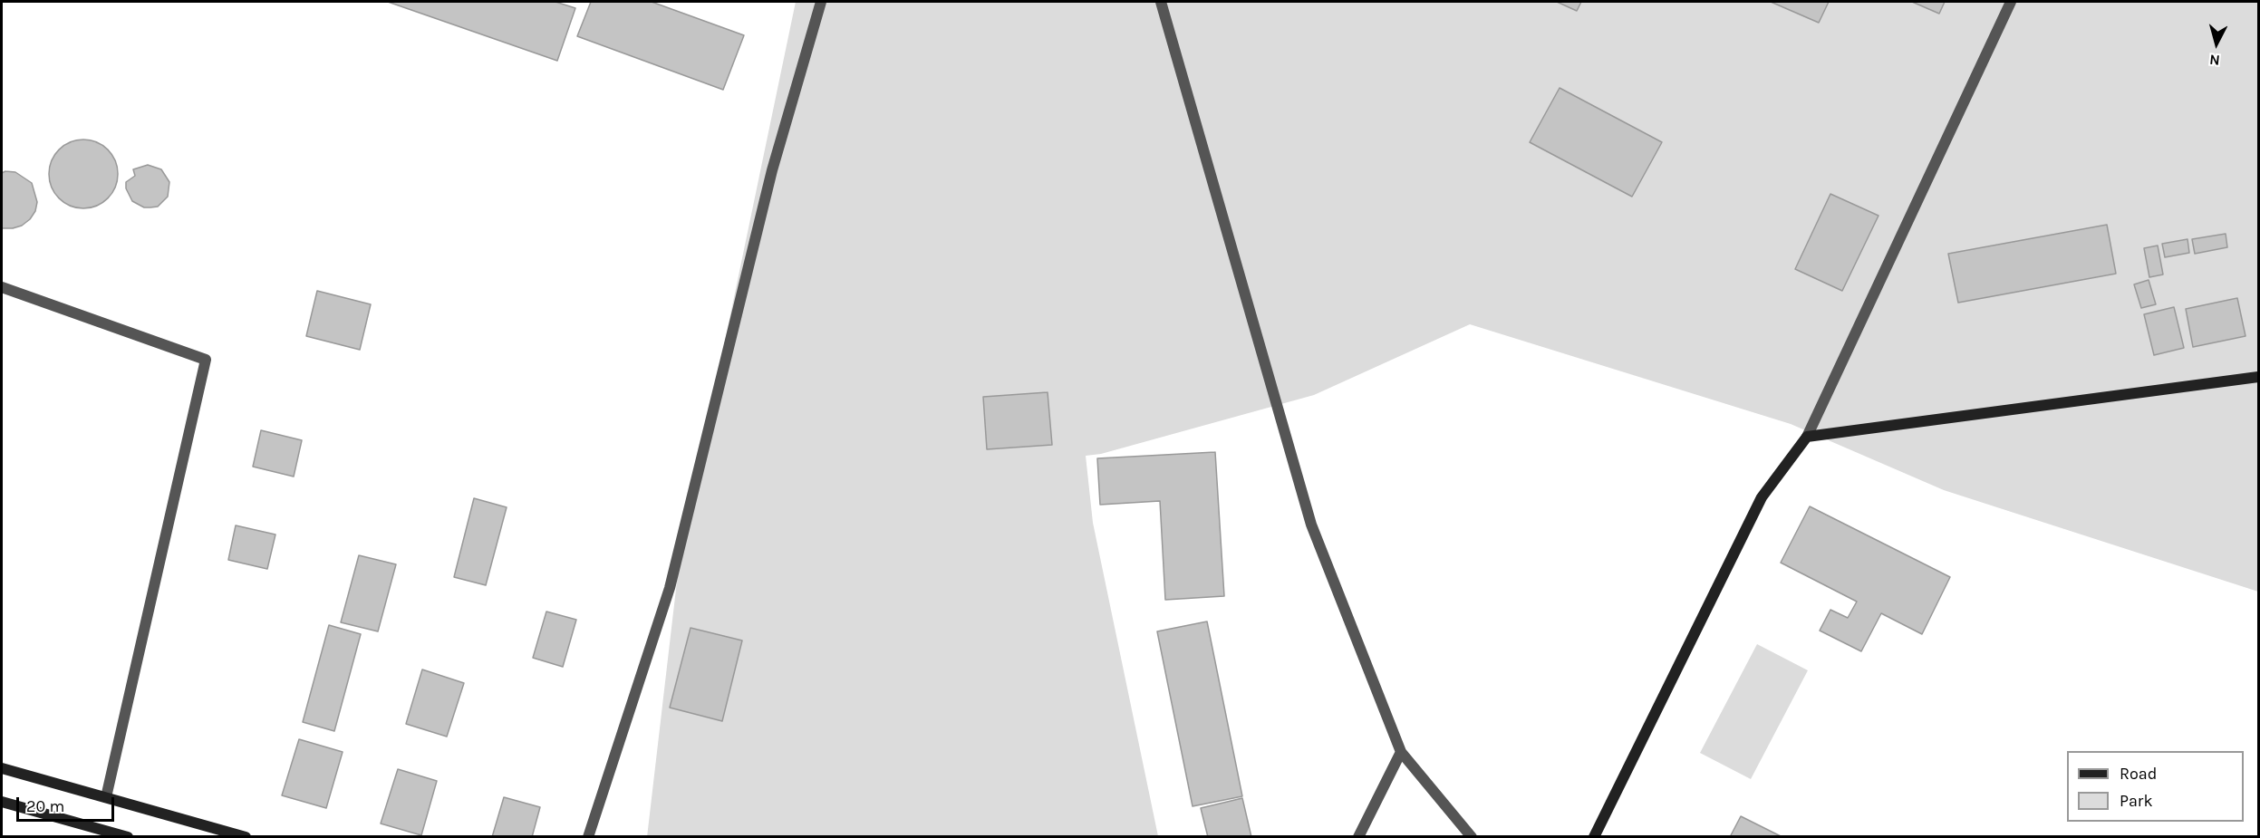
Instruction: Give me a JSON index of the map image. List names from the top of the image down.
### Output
{
  "legend": ["Road", "Park"],
  "scale_bar": "20 m",
  "north": "bottom"
}
